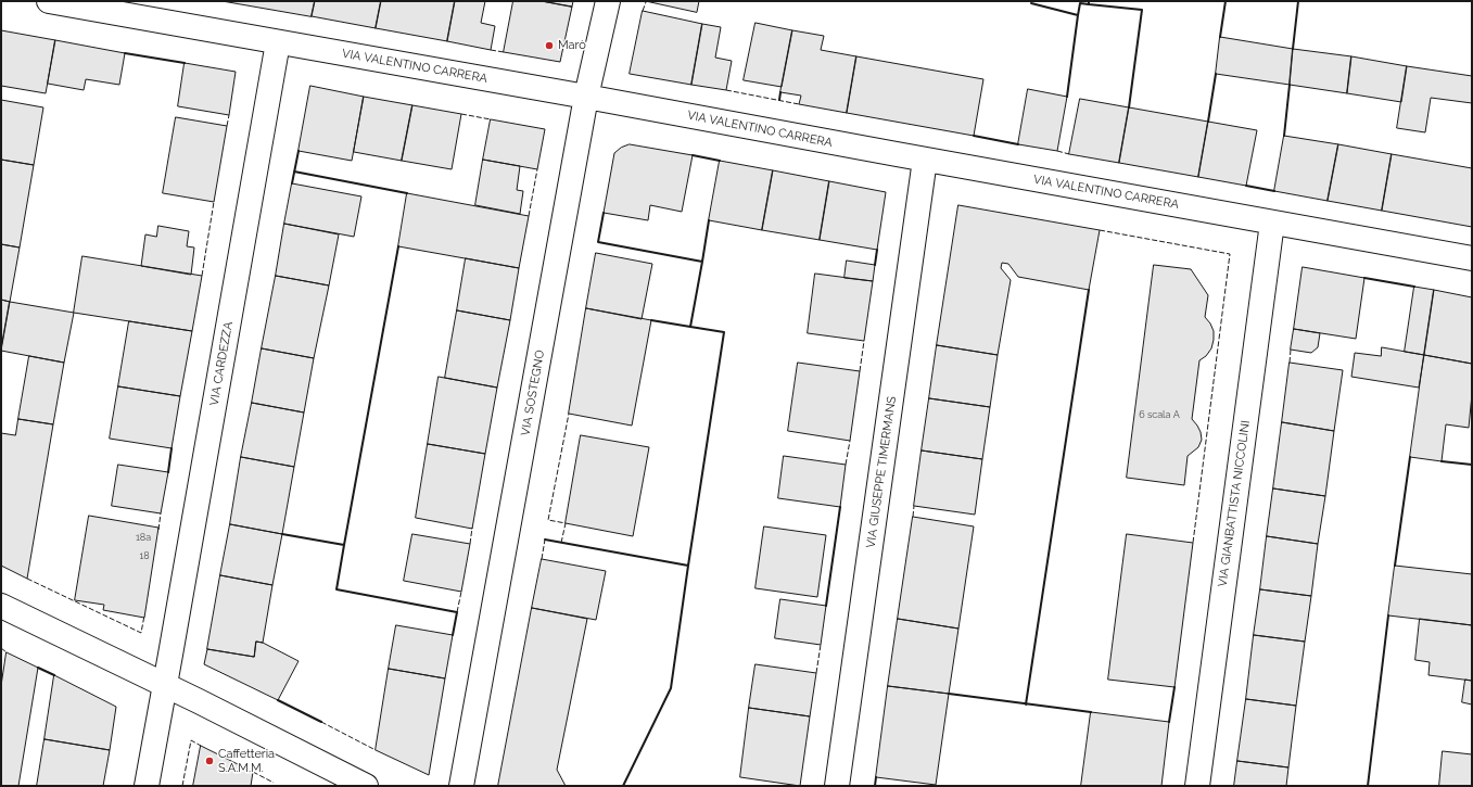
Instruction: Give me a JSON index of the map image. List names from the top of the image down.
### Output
{
  "streets": {
    "street": [
      "VIA VALENTINO CARRERA",
      "VIA CARDEZZA",
      "VIA SOSTEGNO",
      "VIA GIUSEPPE TIMERMANS",
      "VIA GIANBATTISTA NICCOLINI"
    ]
  },
  "crossings": [
    ["VIA VALENTINO CARRERA", "VIA CARDEZZA"],
    ["VIA VALENTINO CARRERA", "VIA SOSTEGNO"],
    ["VIA VALENTINO CARRERA", "VIA GIUSEPPE TIMERMANS"],
    ["VIA VALENTINO CARRERA", "VIA GIANBATTISTA NICCOLINI"]
  ],
  "places": ["Marò", "Caffetteria S.A.M.M."],
  "house_numbers": ["6 scala A", "18a", "18"]
}
